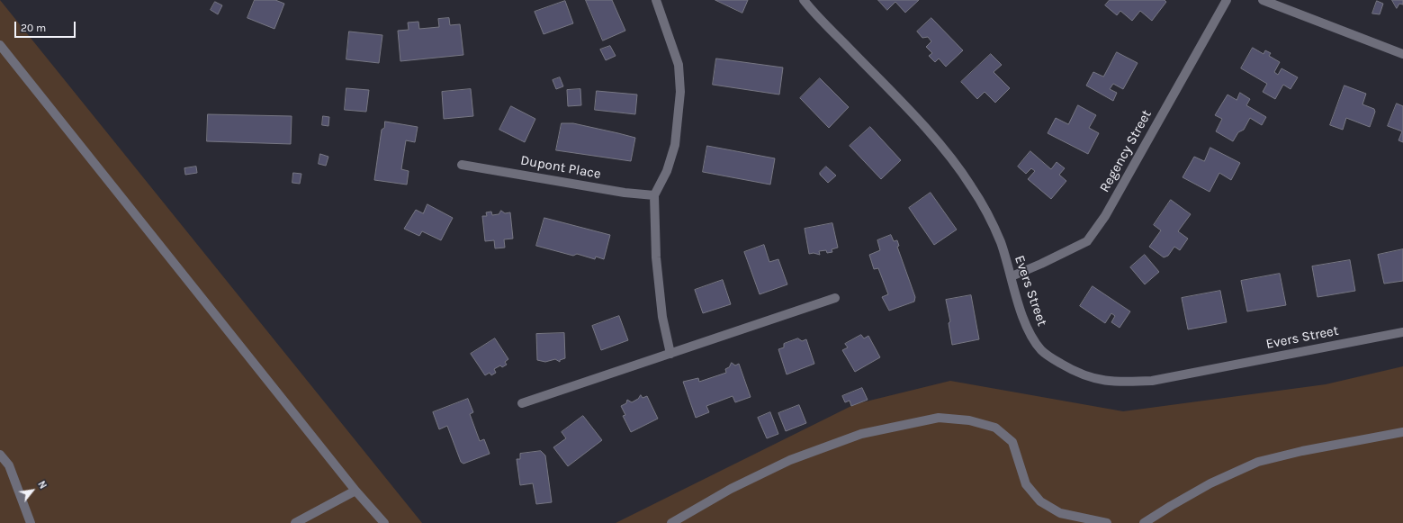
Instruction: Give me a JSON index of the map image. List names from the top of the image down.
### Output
{
  "streets": {
    "street": ["Regency Street", "Dupont Place", "Evers Street"]
  },
  "crossings": [
    ["Regency Street", "Evers Street"]
  ],
  "scale_bar": "20 m",
  "north": "top right"
}
